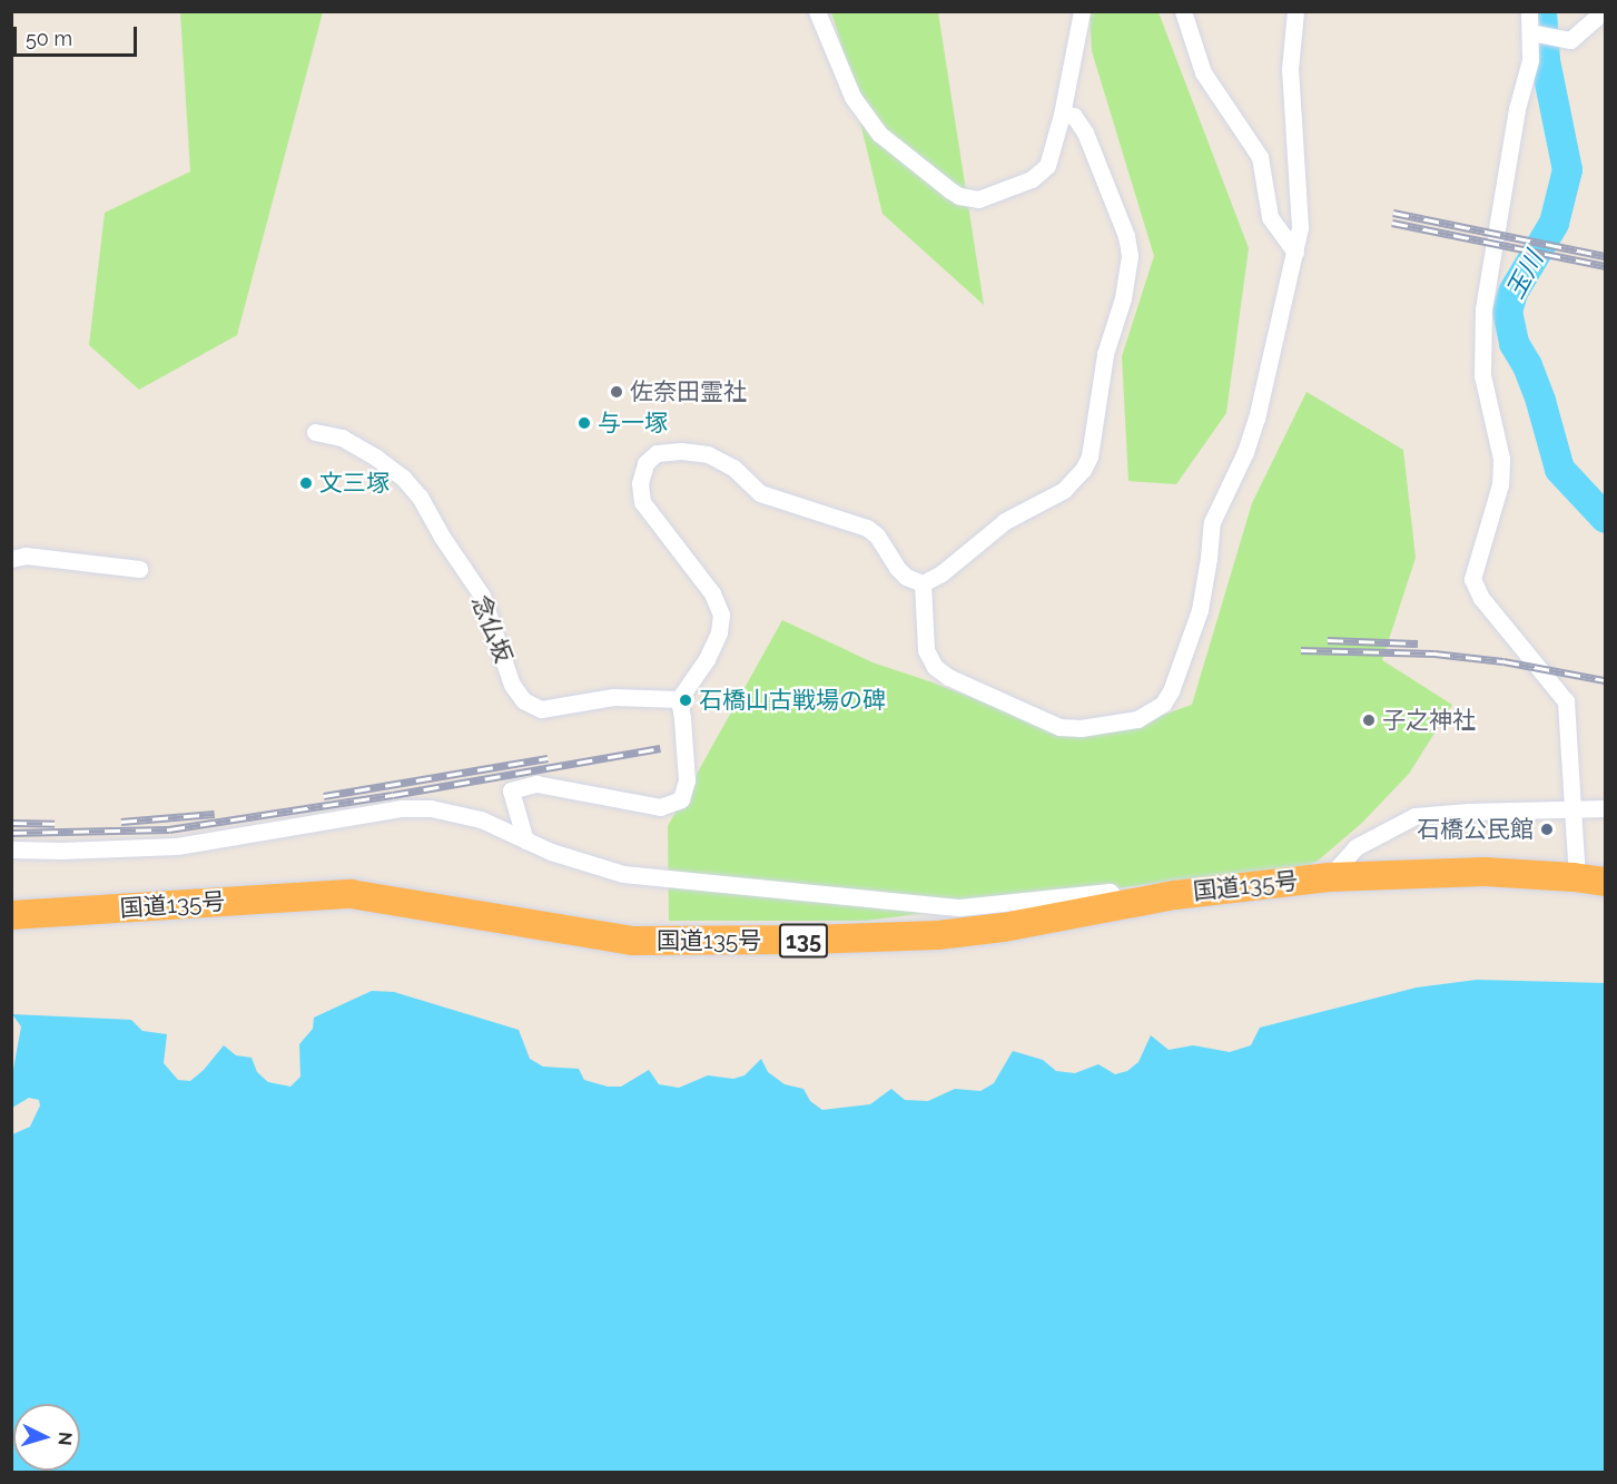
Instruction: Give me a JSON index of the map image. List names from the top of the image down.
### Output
{
  "streets": {
    "highway": ["国道135号", "135"],
    "street": ["念仏坂"]
  },
  "water": ["玉川"],
  "places": [
    "佐奈田霊社",
    "与一塚",
    "文三塚",
    "石橋山古戦場の碑",
    "子之神社",
    "石橋公民館"
  ],
  "scale_bar": "50 m",
  "north": "right"
}
